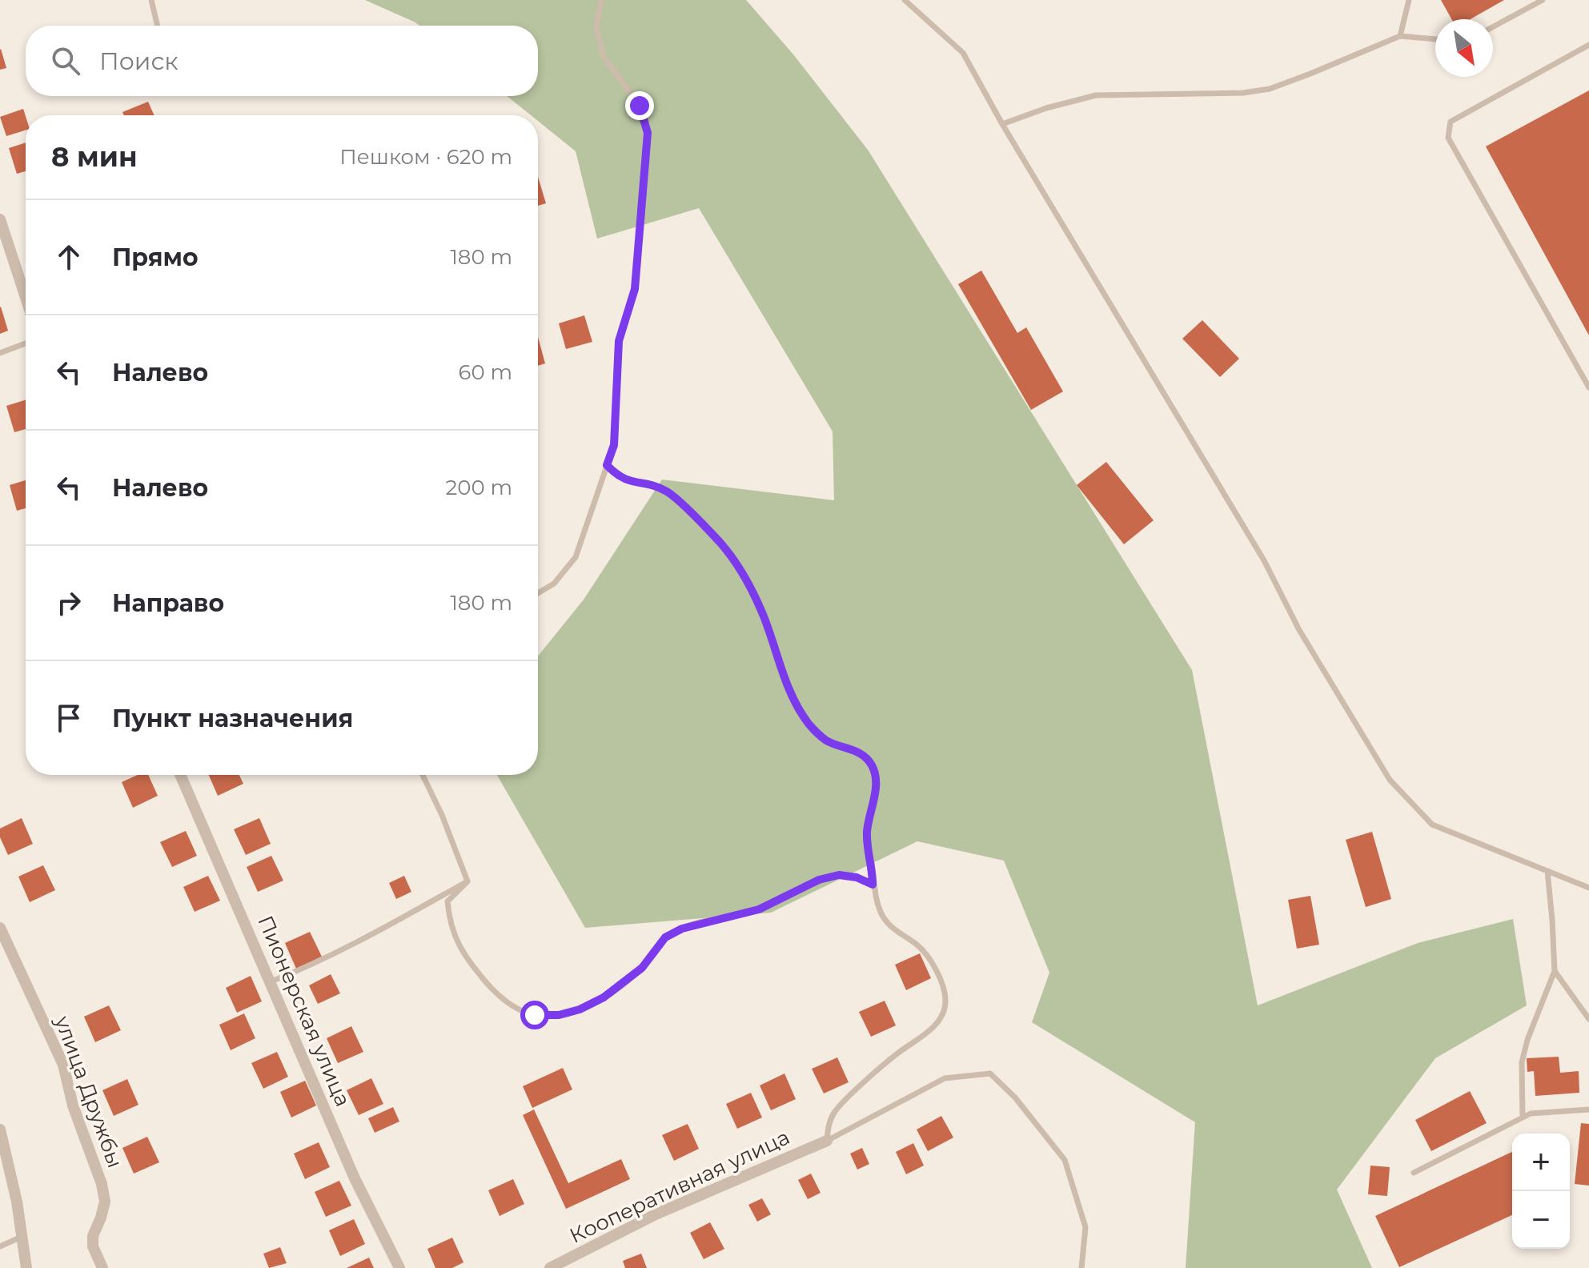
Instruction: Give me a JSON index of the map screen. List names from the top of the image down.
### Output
{
  "streets": {
    "street": ["Пионерская улица", "улица Дружбы", "Кооперативная улица"]
  },
  "north": "bottom right",
  "page": {
    "search": "Поиск",
    "heading": ["8 мин", "Пешком · 620 m"],
    "list": [
      ["Прямо", "180 m"],
      ["Налево", "60 m"],
      ["Налево", "200 m"],
      ["Направо", "180 m"],
      "Пункт назначения"
    ],
    "map_buttons": ["+", "−"]
  }
}
